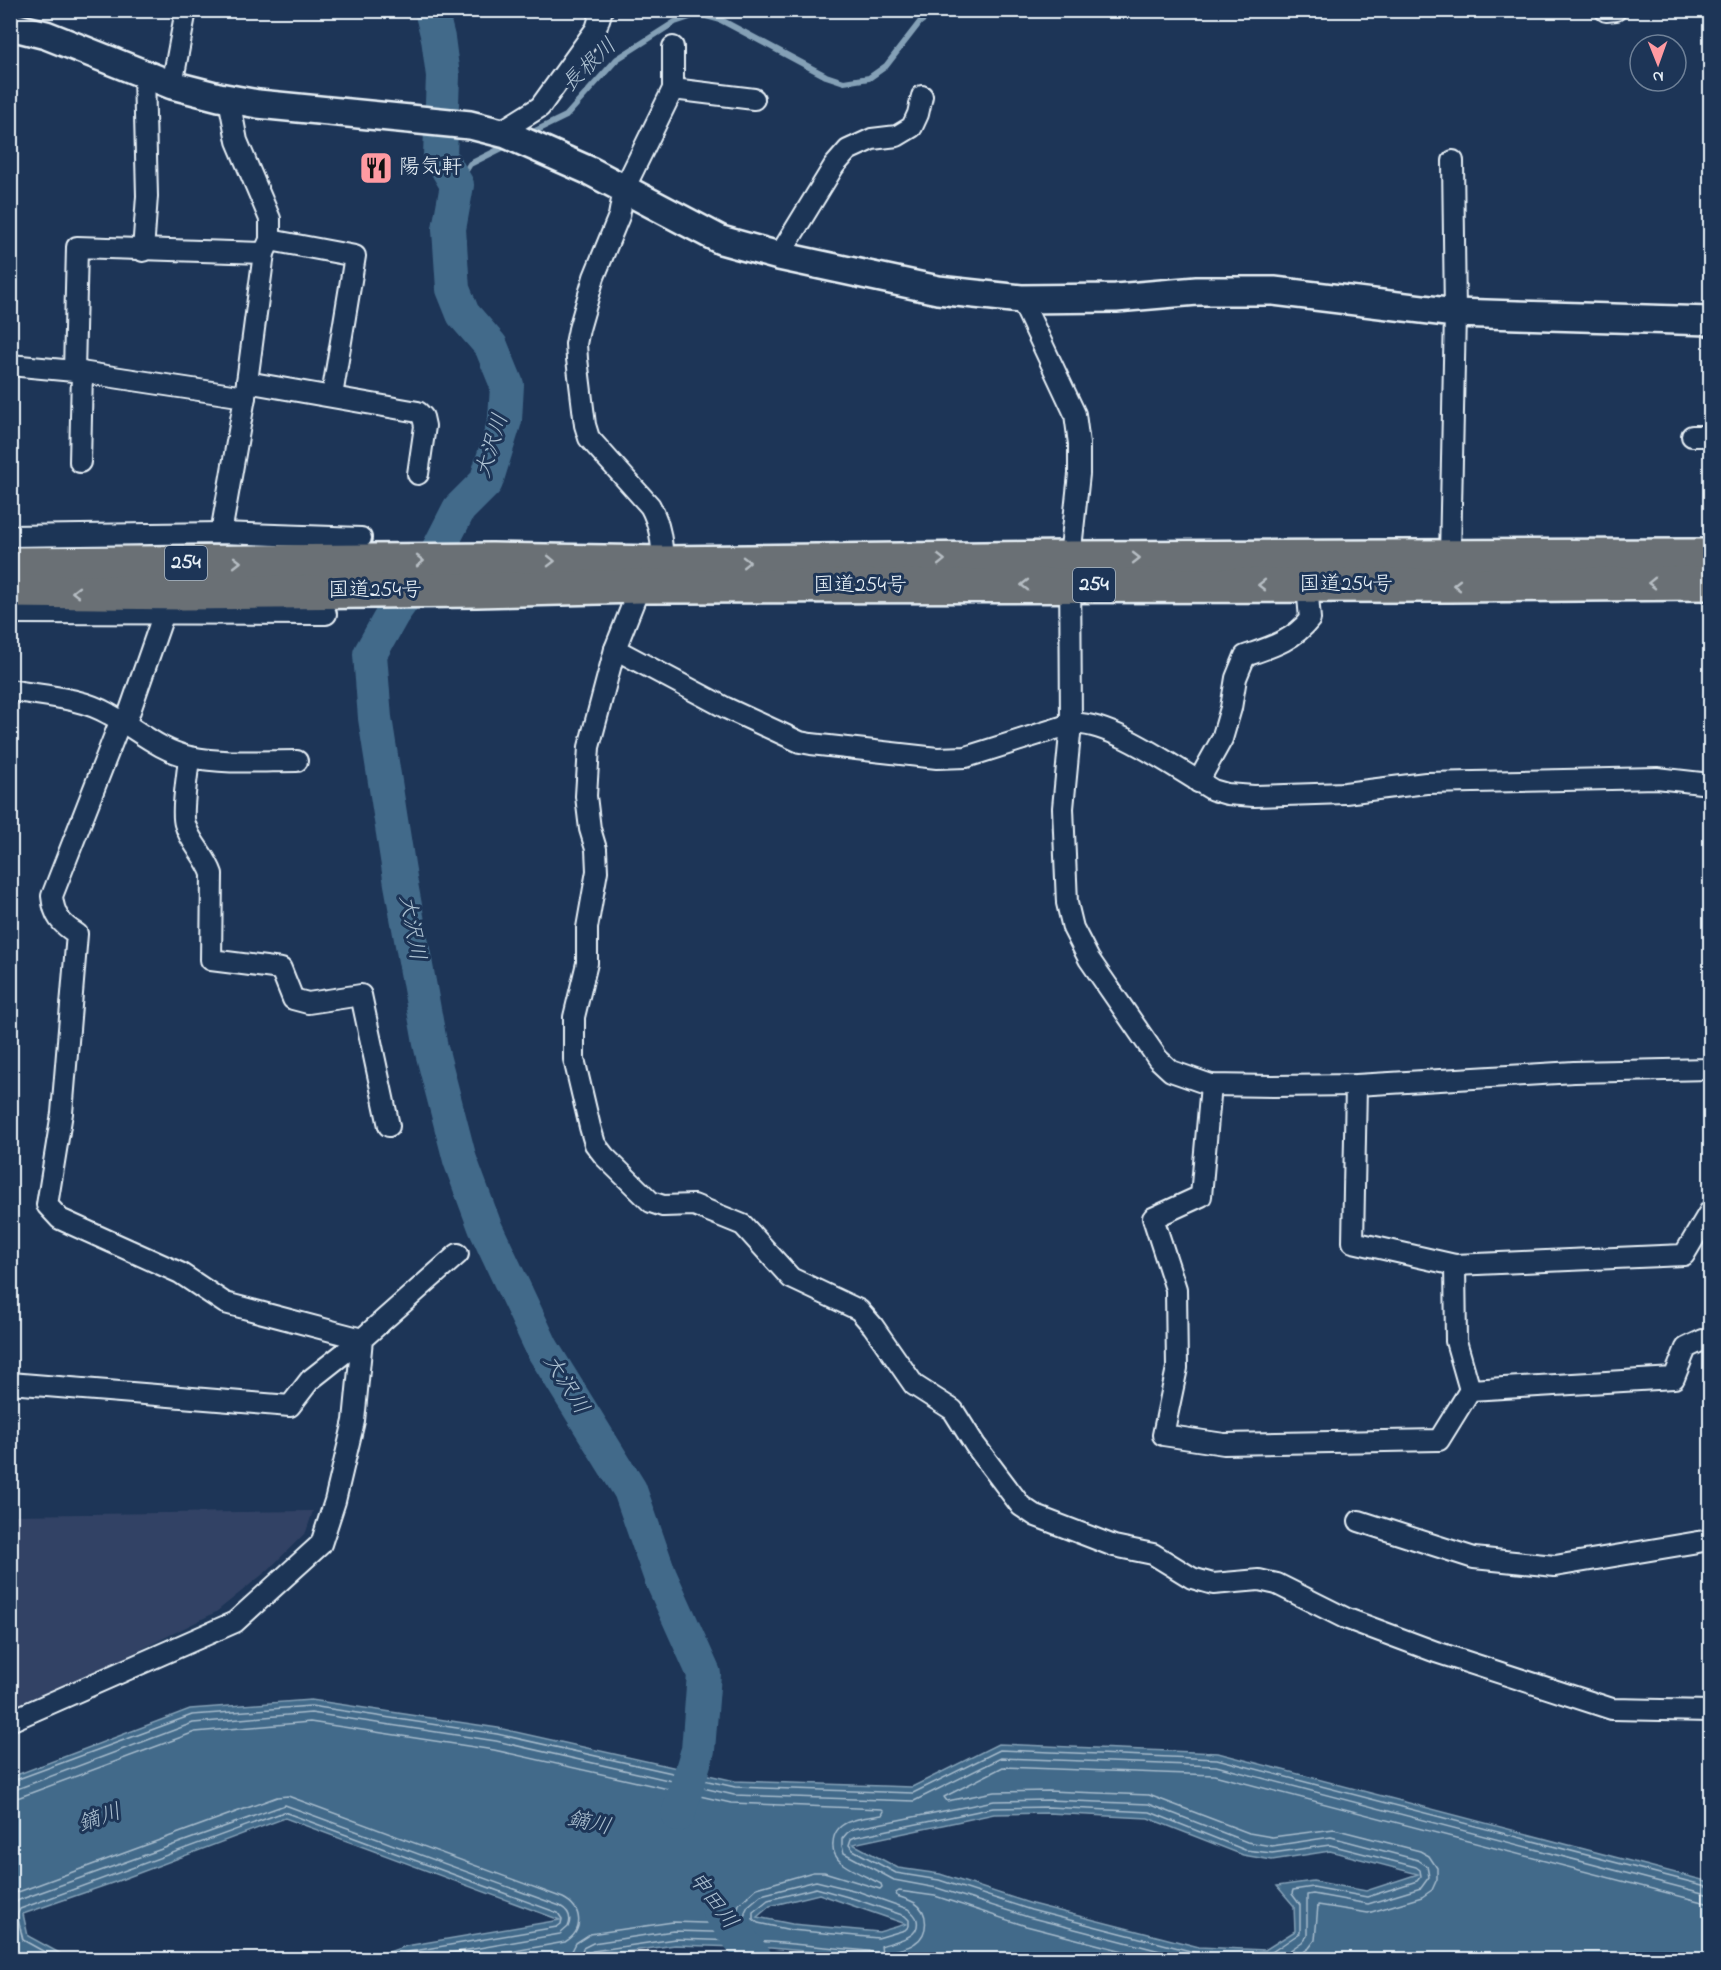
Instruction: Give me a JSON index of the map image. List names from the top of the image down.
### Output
{
  "streets": {
    "highway": ["254", "国道254号"]
  },
  "water": [
    "長根川",
    "大沢川",
    "鏑川",
    "申田川"
  ],
  "places": {
    "restaurant": ["陽気軒"]
  },
  "north": "bottom"
}
